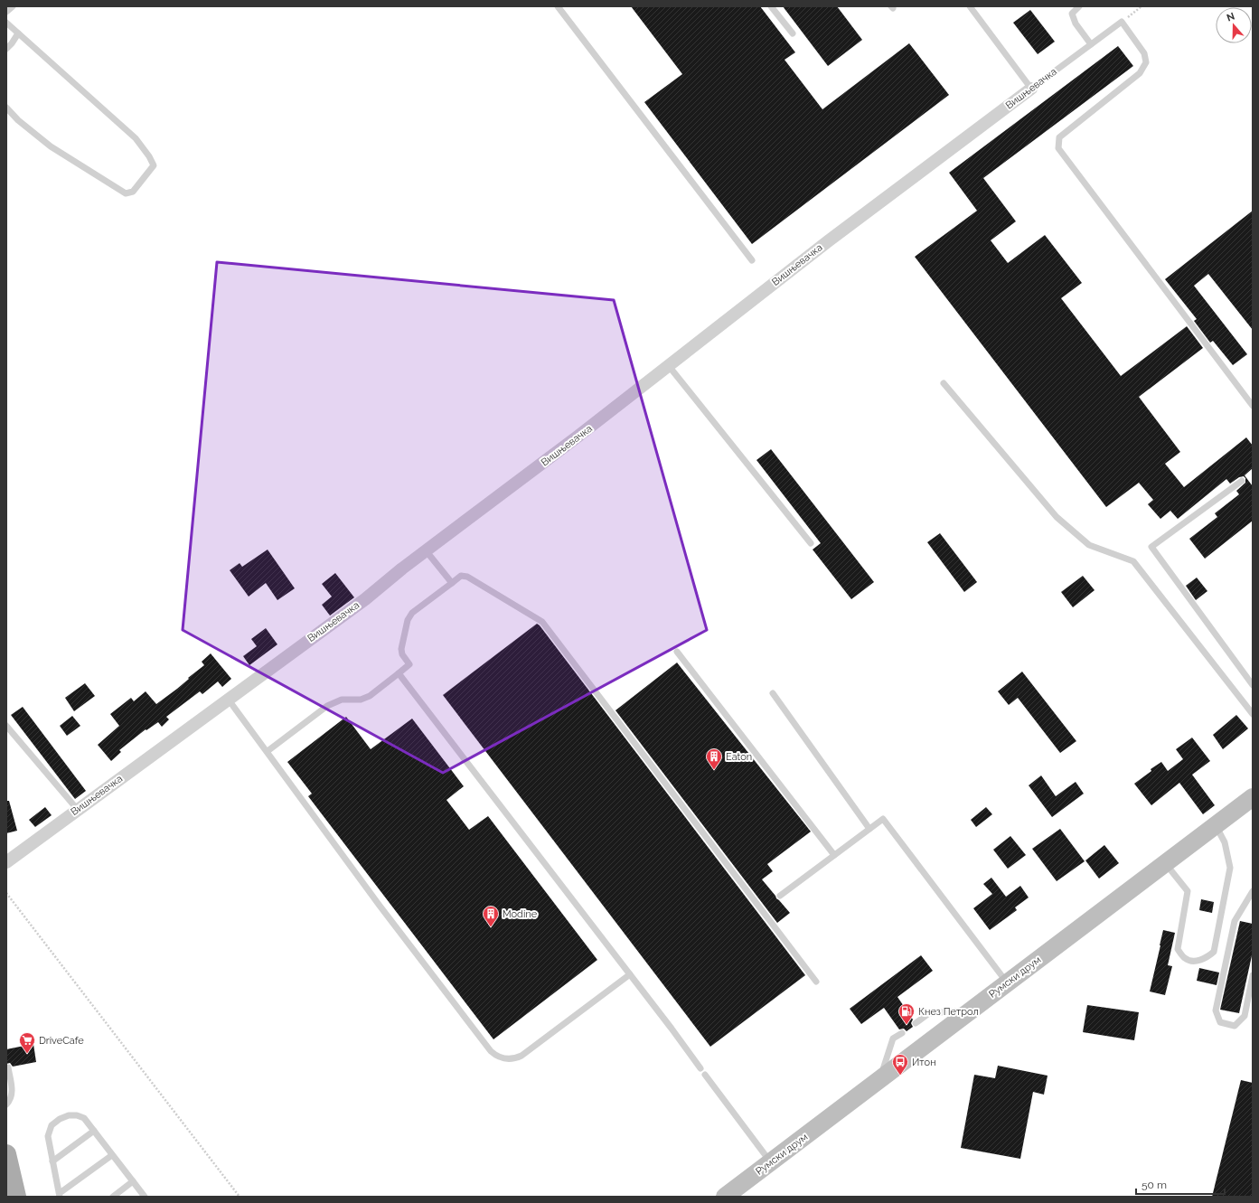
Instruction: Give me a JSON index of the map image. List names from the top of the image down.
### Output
{
  "streets": {
    "main road": ["Румски друм"],
    "street": ["Вишњевачка"]
  },
  "places": {
    "building": ["Eaton", "Modine"],
    "fuel station": ["Кнез Петрол"],
    "supermarket": ["DriveCafe"],
    "bus stop": ["Итон"]
  },
  "scale_bar": "50 m",
  "north": "top"
}
